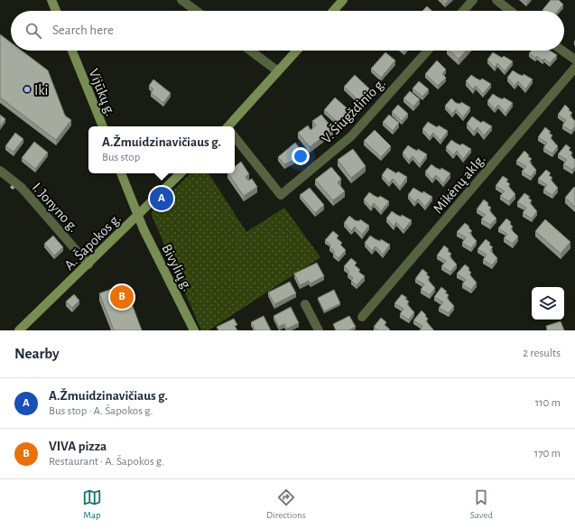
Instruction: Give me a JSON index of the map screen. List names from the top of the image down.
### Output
{
  "streets": {
    "street": [
      "Vijūkų g.",
      "V. Šiugždinio g.",
      "Mikėnų aklg.",
      "I. Jonyno g.",
      "A. Šapokos g.",
      "Bivylių g."
    ]
  },
  "crossings": [
    ["I. Jonyno g.", "A. Šapokos g."],
    ["A. Šapokos g.", "Bivylių g."]
  ],
  "places": ["Iki"],
  "page": {
    "search": "Search here",
    "popup": ["A.Žmuidzinavičiaus g.", "Bus stop"],
    "pins": ["A", "B"],
    "heading": ["Nearby", "2 results"],
    "list": [
      {
        "mark": "A",
        "name": "A.Žmuidzinavičiaus g.",
        "note": "Bus stop · A. Šapokos g.",
        "value": "110 m"
      },
      {
        "mark": "B",
        "name": "VIVA pizza",
        "note": "Restaurant · A. Šapokos g.",
        "value": "170 m"
      }
    ],
    "nav": ["Map", "Directions", "Saved"]
  }
}
